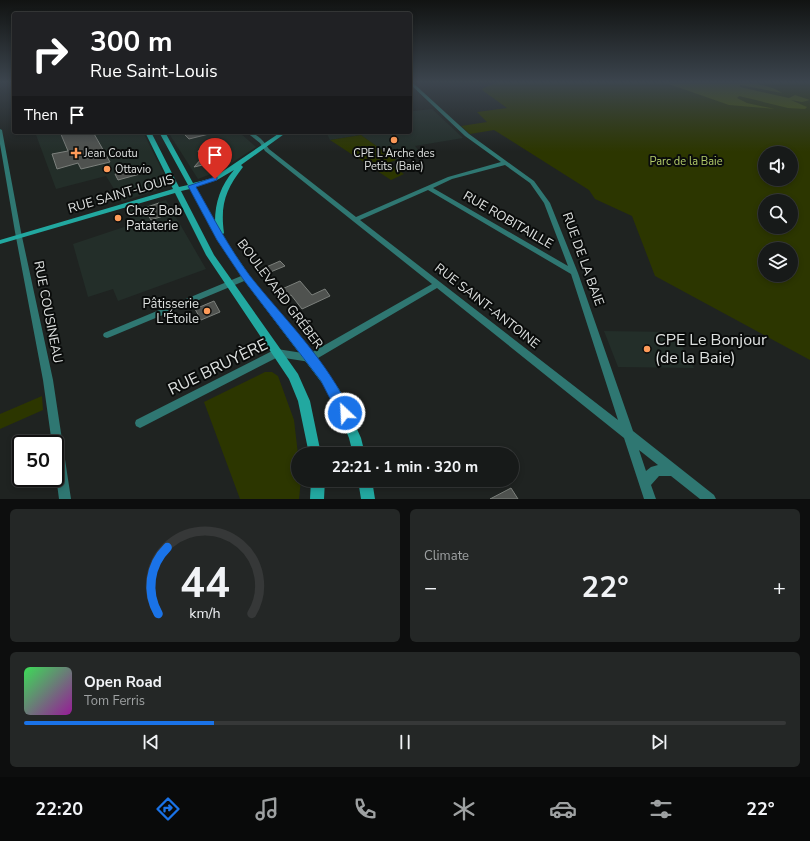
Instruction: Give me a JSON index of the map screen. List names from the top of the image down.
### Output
{
  "streets": {
    "main road": ["RUE SAINT-LOUIS", "BOULEVARD GRÉBER"],
    "street": [
      "RUE ROBITAILLE",
      "RUE DE LA BAIE",
      "RUE SAINT-ANTOINE",
      "RUE COUSINEAU",
      "RUE BRUYÈRE"
    ]
  },
  "crossings": [
    ["RUE SAINT-LOUIS", "BOULEVARD GRÉBER"],
    ["RUE SAINT-LOUIS", "RUE SAINT-ANTOINE"],
    ["RUE SAINT-LOUIS", "RUE COUSINEAU"],
    ["RUE ROBITAILLE", "RUE DE LA BAIE"],
    ["RUE DE LA BAIE", "RUE SAINT-ANTOINE"],
    ["BOULEVARD GRÉBER", "RUE BRUYÈRE"]
  ],
  "parks": ["Parc de la Baie"],
  "places": {
    "other": [
      "CPE L'Arche des Petits (Baie)",
      "Ottavio",
      "Chez Bob Pataterie",
      "Pâtisserie L'Étoile",
      "CPE Le Bonjour (de la Baie)"
    ],
    "health": ["Jean Coutu"]
  },
  "page": {
    "turn": ["300 m", "Rue Saint-Louis"],
    "then": "Then",
    "limit": "50",
    "trip": "22:21 · 1 min · 320 m",
    "tile": "Climate",
    "heat": ["−", "22°", "+"],
    "song": ["Open Road", "Tom Ferris"],
    "tabs": ["22:20", "22°"],
    "gauge": ["44", "km/h"]
  }
}
